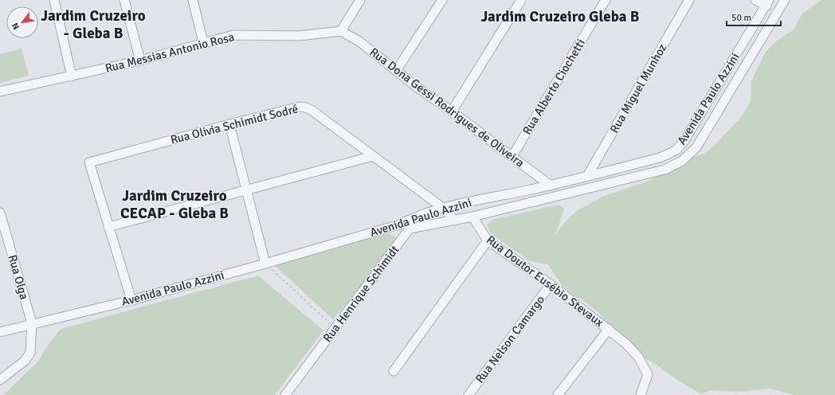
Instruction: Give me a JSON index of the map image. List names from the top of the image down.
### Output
{
  "streets": {
    "street": [
      "Rua Messias Antonio Rosa",
      "Rua Alberto Ciochetti",
      "Rua Miguel Munhoz",
      "Avenida Paulo Azzini",
      "Rua Dona Gessi Rodrigues de Oliveira",
      "Rua Olivia Schimidt Sodré",
      "Rua Olga",
      "Rua Doutor Eusébio Stevaux",
      "Rua Henrique Schimidt",
      "Rua Nelson Camargo"
    ]
  },
  "crossings": [
    ["Rua Messias Antonio Rosa", "Rua Dona Gessi Rodrigues de Oliveira"],
    ["Rua Alberto Ciochetti", "Rua Dona Gessi Rodrigues de Oliveira"],
    ["Rua Miguel Munhoz", "Avenida Paulo Azzini"],
    ["Avenida Paulo Azzini", "Rua Dona Gessi Rodrigues de Oliveira"],
    ["Avenida Paulo Azzini", "Rua Olivia Schimidt Sodré"],
    ["Avenida Paulo Azzini", "Rua Olga"],
    ["Avenida Paulo Azzini", "Rua Doutor Eusébio Stevaux"],
    ["Rua Doutor Eusébio Stevaux", "Rua Nelson Camargo"]
  ],
  "districts": ["Jardim Cruzeiro - Gleba B", "Jardim Cruzeiro Gleba B", "Jardim Cruzeiro CECAP - Gleba B"],
  "scale_bar": "50 m",
  "north": "bottom left"
}
